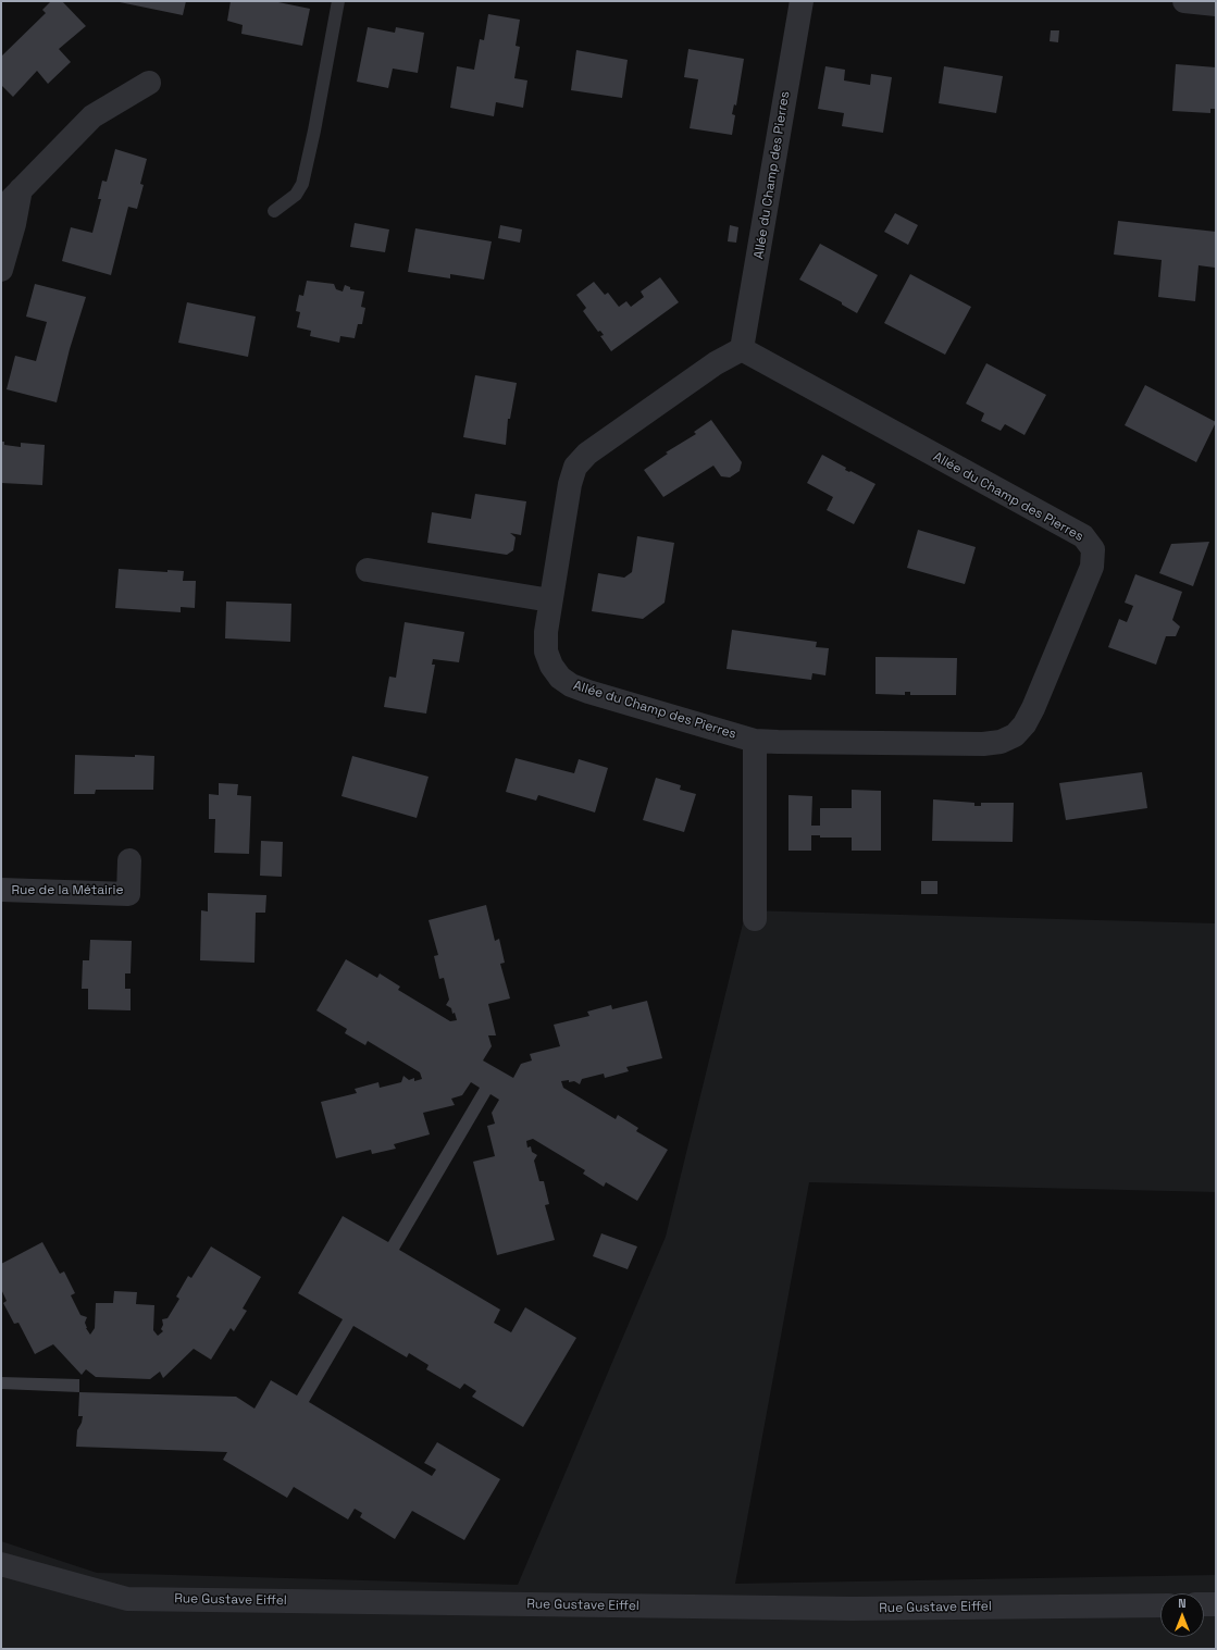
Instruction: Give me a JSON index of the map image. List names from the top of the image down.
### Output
{
  "streets": {
    "street": ["Allée du Champ des Pierres", "Rue de la Métairie", "Rue Gustave Eiffel"]
  },
  "north": "top"
}
